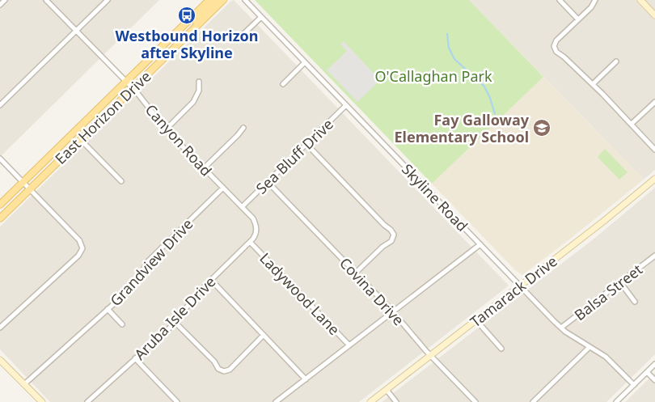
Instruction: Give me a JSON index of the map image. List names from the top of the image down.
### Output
{
  "streets": {
    "main road": ["East Horizon Drive"],
    "street": [
      "Canyon Road",
      "Sea Bluff Drive",
      "Skyline Road",
      "Grandview Drive",
      "Covina Drive",
      "Tamarack Drive",
      "Balsa Street",
      "Ladywood Lane",
      "Aruba Isle Drive"
    ]
  },
  "crossings": [
    ["East Horizon Drive", "Canyon Road"],
    ["Canyon Road", "Sea Bluff Drive"],
    ["Canyon Road", "Grandview Drive"],
    ["Canyon Road", "Aruba Isle Drive"],
    ["Sea Bluff Drive", "Skyline Road"],
    ["Sea Bluff Drive", "Covina Drive"],
    ["Skyline Road", "Tamarack Drive"],
    ["Skyline Road", "Balsa Street"],
    ["Covina Drive", "Tamarack Drive"],
    ["Ladywood Lane", "Aruba Isle Drive"]
  ],
  "parks": ["O'Callaghan Park"],
  "places": {
    "bus stop": ["Westbound Horizon after Skyline"],
    "school or university": ["Fay Galloway Elementary School"]
  }
}
